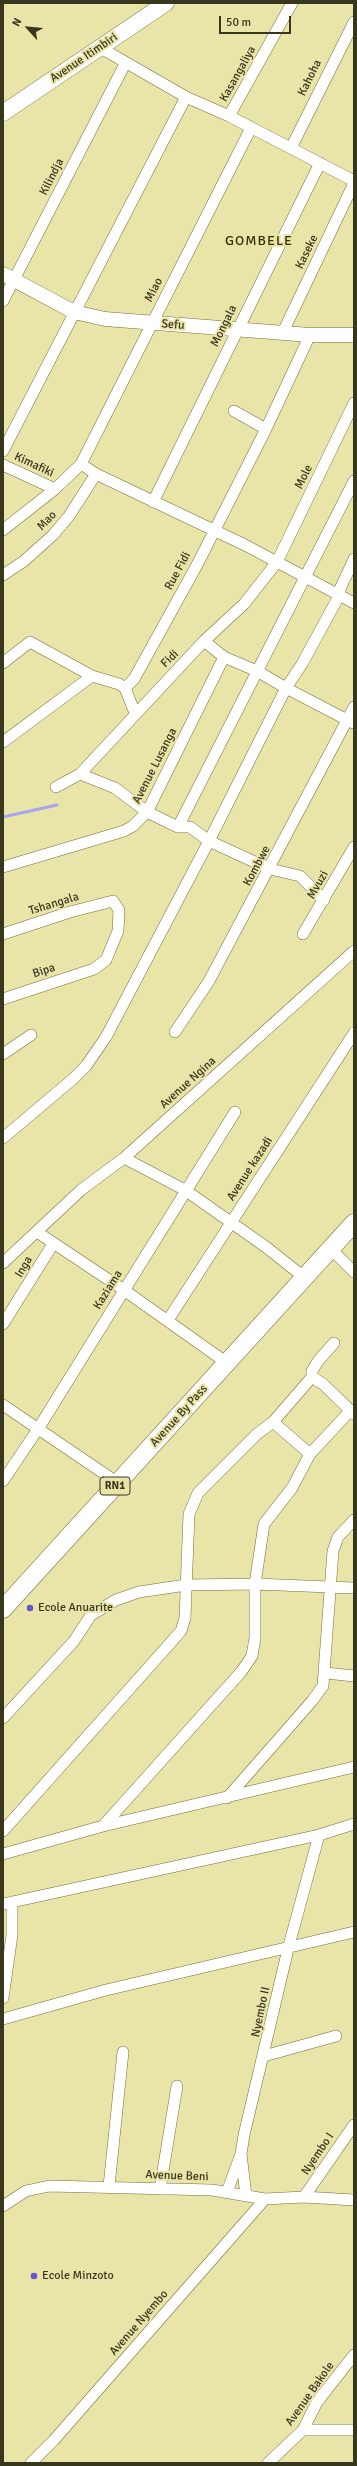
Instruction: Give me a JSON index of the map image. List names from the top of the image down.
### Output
{
  "streets": {
    "highway": ["Avenue By Pass", "RN1"],
    "main road": ["Avenue Itimbiri"],
    "street": [
      "Kasangaliya",
      "Kahoha",
      "Kilindja",
      "Kaseke",
      "Miao",
      "Sefu",
      "Mongala",
      "Kimafiki",
      "Mole",
      "Mao",
      "Rue Fidi",
      "Fidi",
      "Avenue Lusanga",
      "Kombwe",
      "Mvuzi",
      "Tshangala",
      "Bipa",
      "Avenue Ngina",
      "Avenue kazadi",
      "Inga",
      "Kaziama",
      "Nyembo II",
      "Nyembo I",
      "Avenue Beni",
      "Avenue Nyembo",
      "Avenue Bakole"
    ]
  },
  "crossings": [
    ["Kilindja", "Sefu"],
    ["Kaseke", "Sefu"],
    ["Miao", "Sefu"],
    ["Miao", "Mao"],
    ["Sefu", "Mongala"],
    ["Sefu", "Rue Fidi"],
    ["Kimafiki", "Mao"],
    ["Mole", "Fidi"],
    ["Tshangala", "Bipa"],
    ["Nyembo II", "Avenue Beni"],
    ["Nyembo I", "Avenue Beni"],
    ["Avenue Beni", "Avenue Nyembo"]
  ],
  "districts": ["GOMBELE"],
  "places": ["Ecole Anuarite", "Ecole Minzoto"],
  "scale_bar": "50 m",
  "north": "top left"
}
